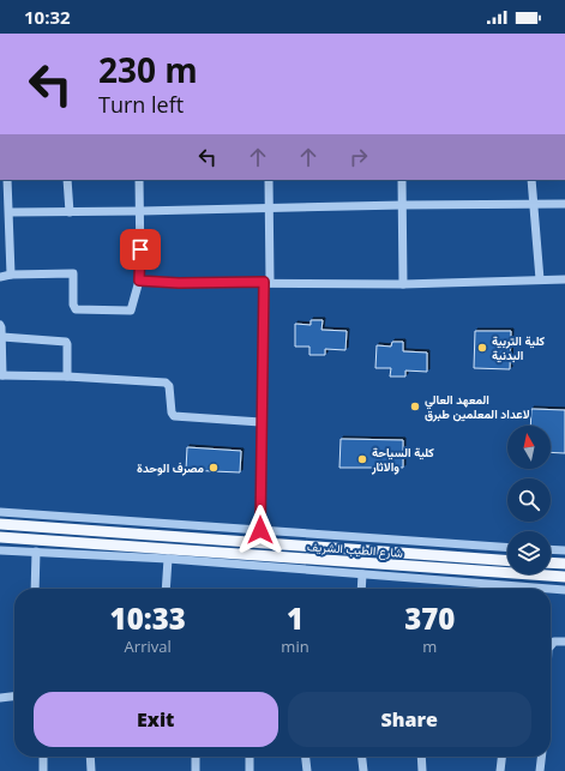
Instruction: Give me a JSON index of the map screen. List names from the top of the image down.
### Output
{
  "streets": {
    "main road": ["شارع الطيب الشريف"]
  },
  "places": [
    "كلية التربية البدنية",
    "المعهد العالي لاعداد المعلمين طبرق",
    "كلية السياحة والاثار",
    "مصرف الوحدة"
  ],
  "north": "top",
  "page": {
    "status": "10:32",
    "turn": ["230 m", "Turn left"],
    "eta": [
      "10:33",
      "Arrival",
      "1",
      "min",
      "370",
      "m"
    ],
    "buttons": ["Exit", "Share"]
  }
}
